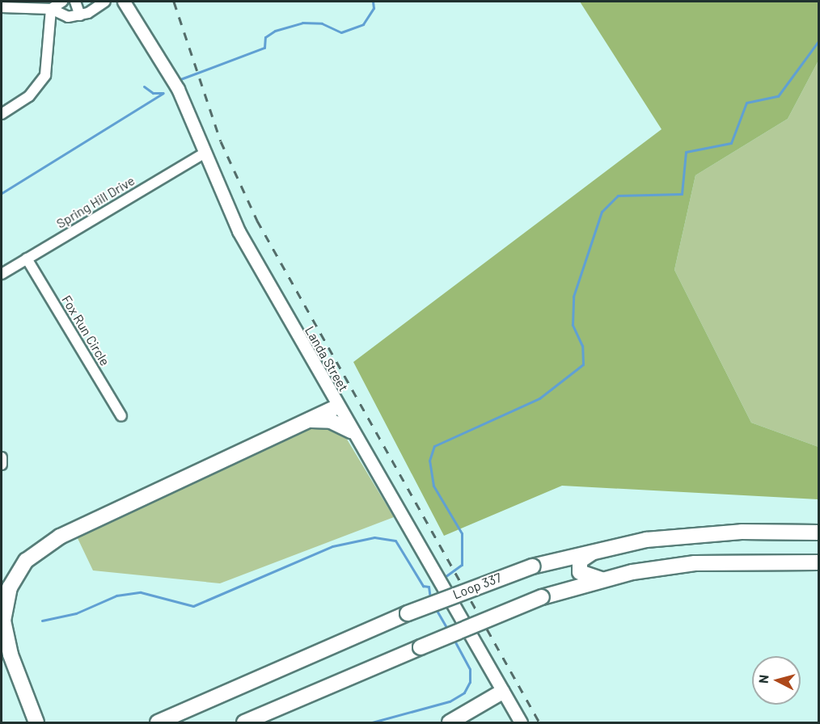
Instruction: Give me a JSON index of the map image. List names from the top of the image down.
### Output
{
  "streets": {
    "main road": ["Loop 337"],
    "street": ["Spring Hill Drive", "Fox Run Circle", "Landa Street"]
  },
  "crossings": [
    ["Spring Hill Drive", "Fox Run Circle"],
    ["Spring Hill Drive", "Landa Street"]
  ],
  "north": "left"
}
